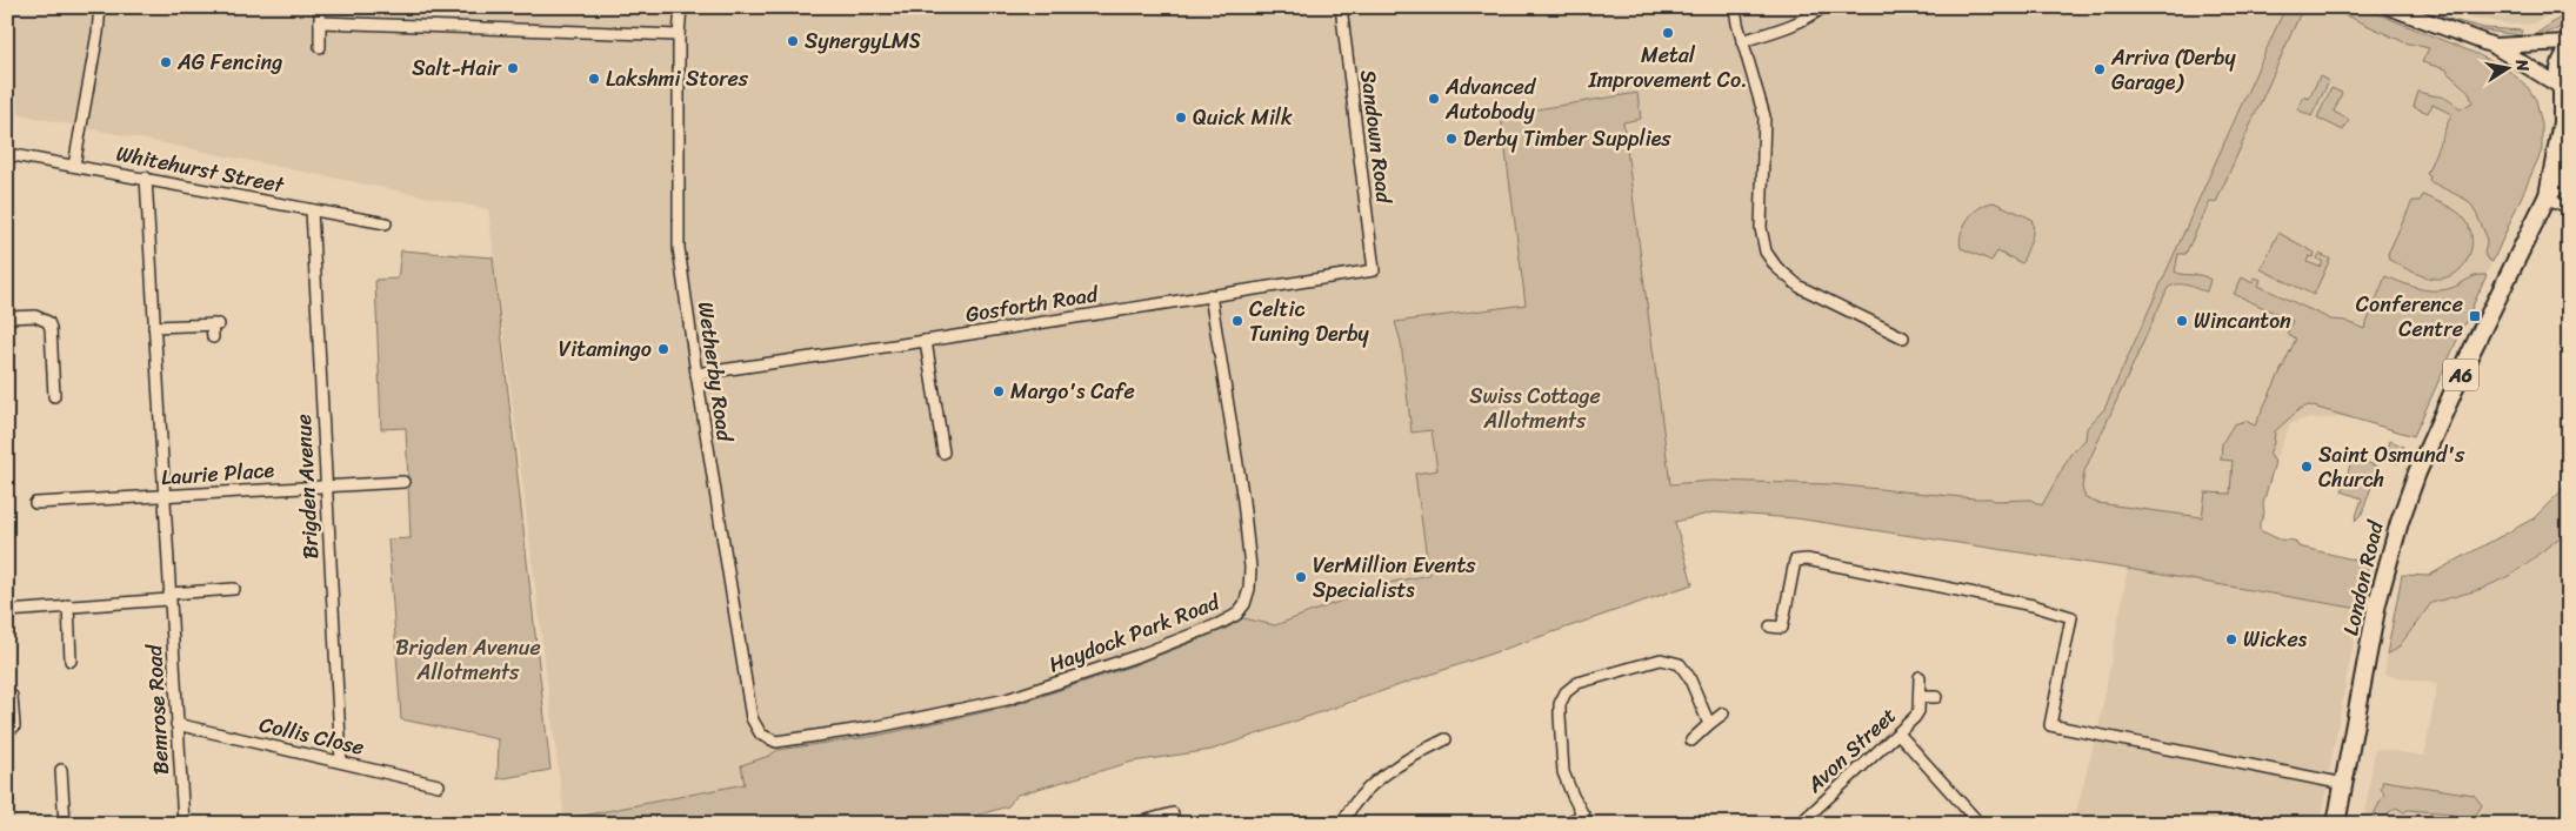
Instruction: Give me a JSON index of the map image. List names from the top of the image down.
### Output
{
  "streets": {
    "main road": ["A6", "London Road"],
    "street": [
      "Sandown Road",
      "Whitehurst Street",
      "Gosforth Road",
      "Wetherby Road",
      "Laurie Place",
      "Brigden Avenue",
      "Haydock Park Road",
      "Bemrose Road",
      "Collis Close",
      "Avon Street"
    ]
  },
  "crossings": [
    ["Sandown Road", "Gosforth Road"],
    ["Whitehurst Street", "Brigden Avenue"],
    ["Whitehurst Street", "Bemrose Road"],
    ["Gosforth Road", "Wetherby Road"],
    ["Gosforth Road", "Haydock Park Road"],
    ["Wetherby Road", "Haydock Park Road"],
    ["Laurie Place", "Brigden Avenue"],
    ["Laurie Place", "Bemrose Road"],
    ["Brigden Avenue", "Collis Close"],
    ["Bemrose Road", "Collis Close"]
  ],
  "parks": ["Swiss Cottage Allotments", "Brigden Avenue Allotments"],
  "places": {
    "other": [
      "Metal Improvement Co.",
      "SynergyLMS",
      "AG Fencing",
      "Salt-Hair",
      "Arriva (Derby Garage)",
      "Lakshmi Stores",
      "Advanced Autobody",
      "Quick Milk",
      "Derby Timber Supplies",
      "Celtic Tuning Derby",
      "Wincanton",
      "Vitamingo",
      "Margo's Cafe",
      "Saint Osmund's Church",
      "VerMillion Events Specialists",
      "Wickes"
    ],
    "transit": ["Conference Centre"]
  },
  "north": "right"
}
